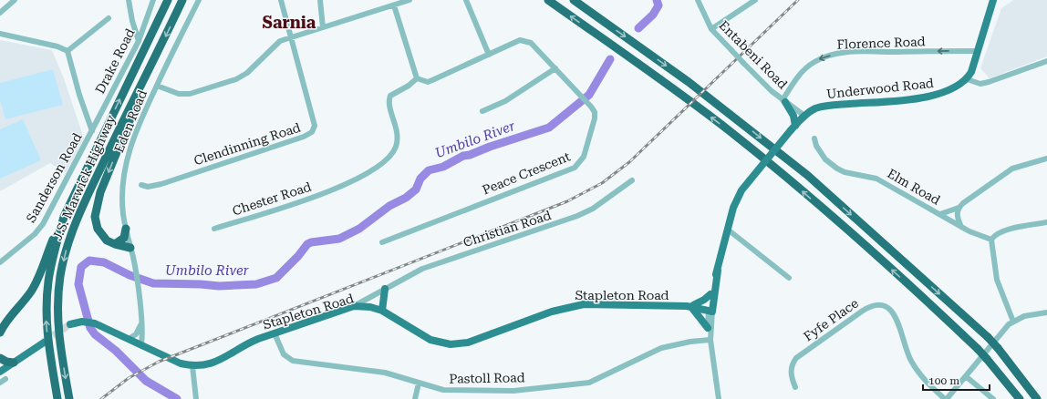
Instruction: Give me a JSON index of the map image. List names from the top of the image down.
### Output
{
  "streets": {
    "highway": ["J.S. Marwick Highway"],
    "main road": ["Underwood Road", "Stapleton Road"],
    "street": [
      "Florence Road",
      "Entabeni Road",
      "Drake Road",
      "Eden Road",
      "Clendinning Road",
      "Peace Crescent",
      "Sanderson Road",
      "Elm Road",
      "Chester Road",
      "Christian Road",
      "Fyfe Place",
      "Pastoll Road"
    ]
  },
  "crossings": [
    ["Florence Road", "Entabeni Road"],
    ["Entabeni Road", "Underwood Road"],
    ["Drake Road", "Sanderson Road"],
    ["Underwood Road", "Stapleton Road"],
    ["Underwood Road", "Pastoll Road"],
    ["Eden Road", "Stapleton Road"],
    ["Christian Road", "Stapleton Road"],
    ["Stapleton Road", "Pastoll Road"]
  ],
  "one_way": ["Florence Road"],
  "districts": ["Sarnia"],
  "water": ["Umbilo River"],
  "scale_bar": "100 m"
}
